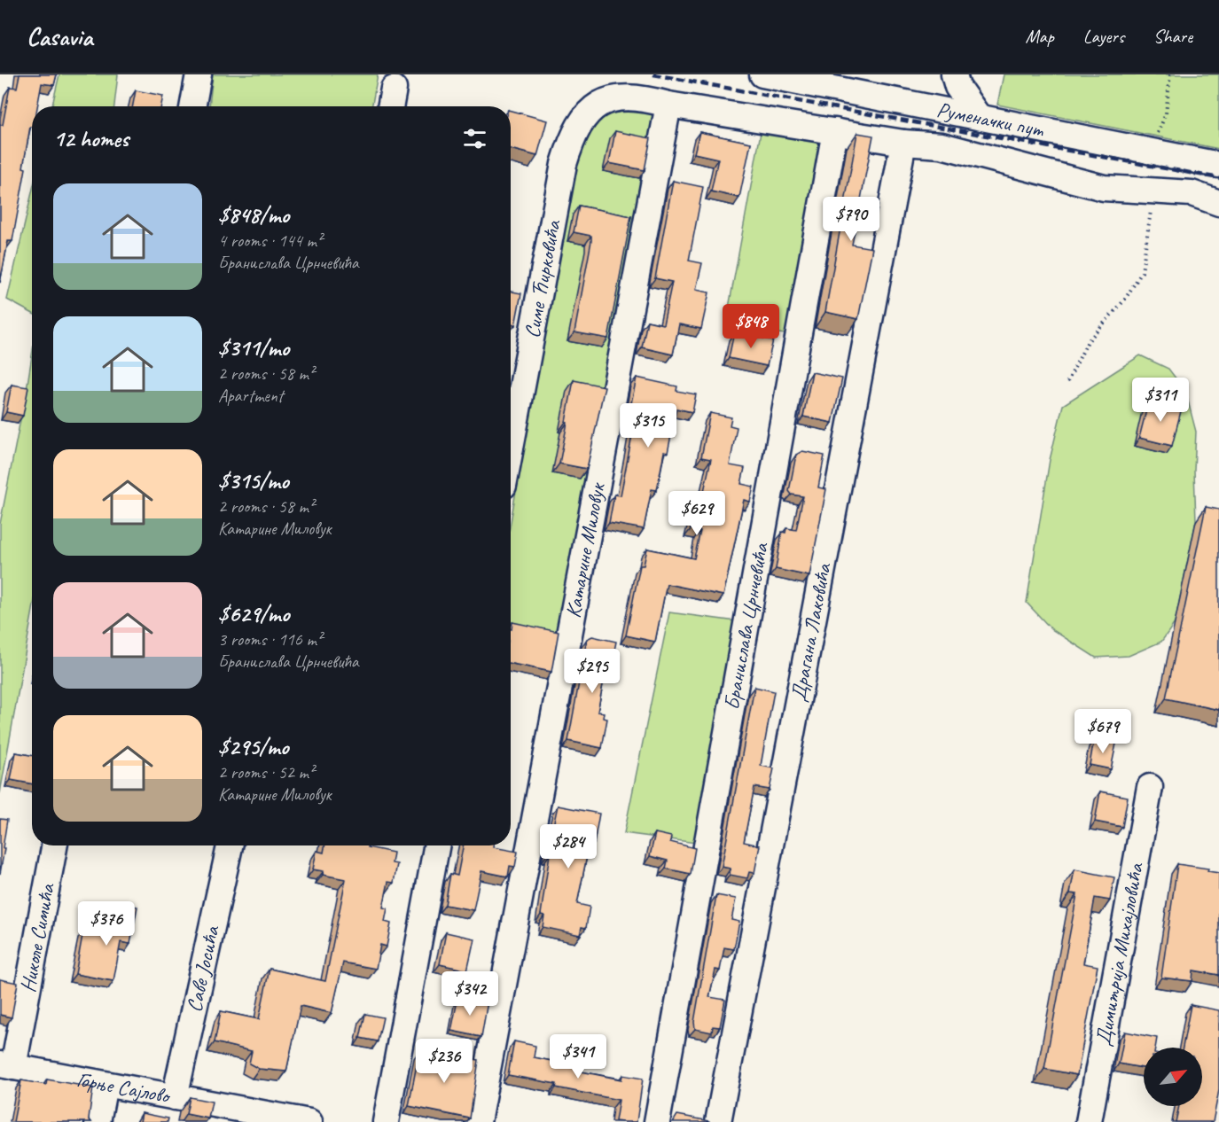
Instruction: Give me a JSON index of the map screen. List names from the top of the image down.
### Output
{
  "streets": {
    "street": [
      "Руменачки пут",
      "Симе Ћирковића",
      "Катарине Миловук",
      "Бранислава Црнчевића",
      "Драгана Лаковића",
      "Николе Симића",
      "Димитрија Михајловића",
      "Саве Јосића",
      "Горње Сајлово"
    ]
  },
  "crossings": [
    ["Симе Ћирковића", "Катарине Миловук"],
    ["Симе Ћирковића", "Бранислава Црнчевића"],
    ["Симе Ћирковића", "Драгана Лаковића"],
    ["Николе Симића", "Горње Сајлово"],
    ["Саве Јосића", "Горње Сајлово"]
  ],
  "north": "top right",
  "page": {
    "header": "Casavia",
    "nav": ["Map", "Layers", "Share"],
    "heading": "12 homes",
    "list": [
      {
        "name": "$848/mo",
        "note": "4 rooms · 144 m² · Бранислава Црнчевића"
      },
      {
        "name": "$311/mo",
        "note": "2 rooms · 58 m² · Apartment"
      },
      {
        "name": "$315/mo",
        "note": "2 rooms · 58 m² · Катарине Миловук"
      },
      {
        "name": "$629/mo",
        "note": "3 rooms · 116 m² · Бранислава Црнчевића"
      },
      {
        "name": "$295/mo",
        "note": "2 rooms · 52 m² · Катарине Миловук"
      }
    ],
    "price": [
      "$790",
      "$848",
      "$311",
      "$315",
      "$629",
      "$295",
      "$679",
      "$284",
      "$376",
      "$342",
      "$341",
      "$236"
    ]
  }
}
